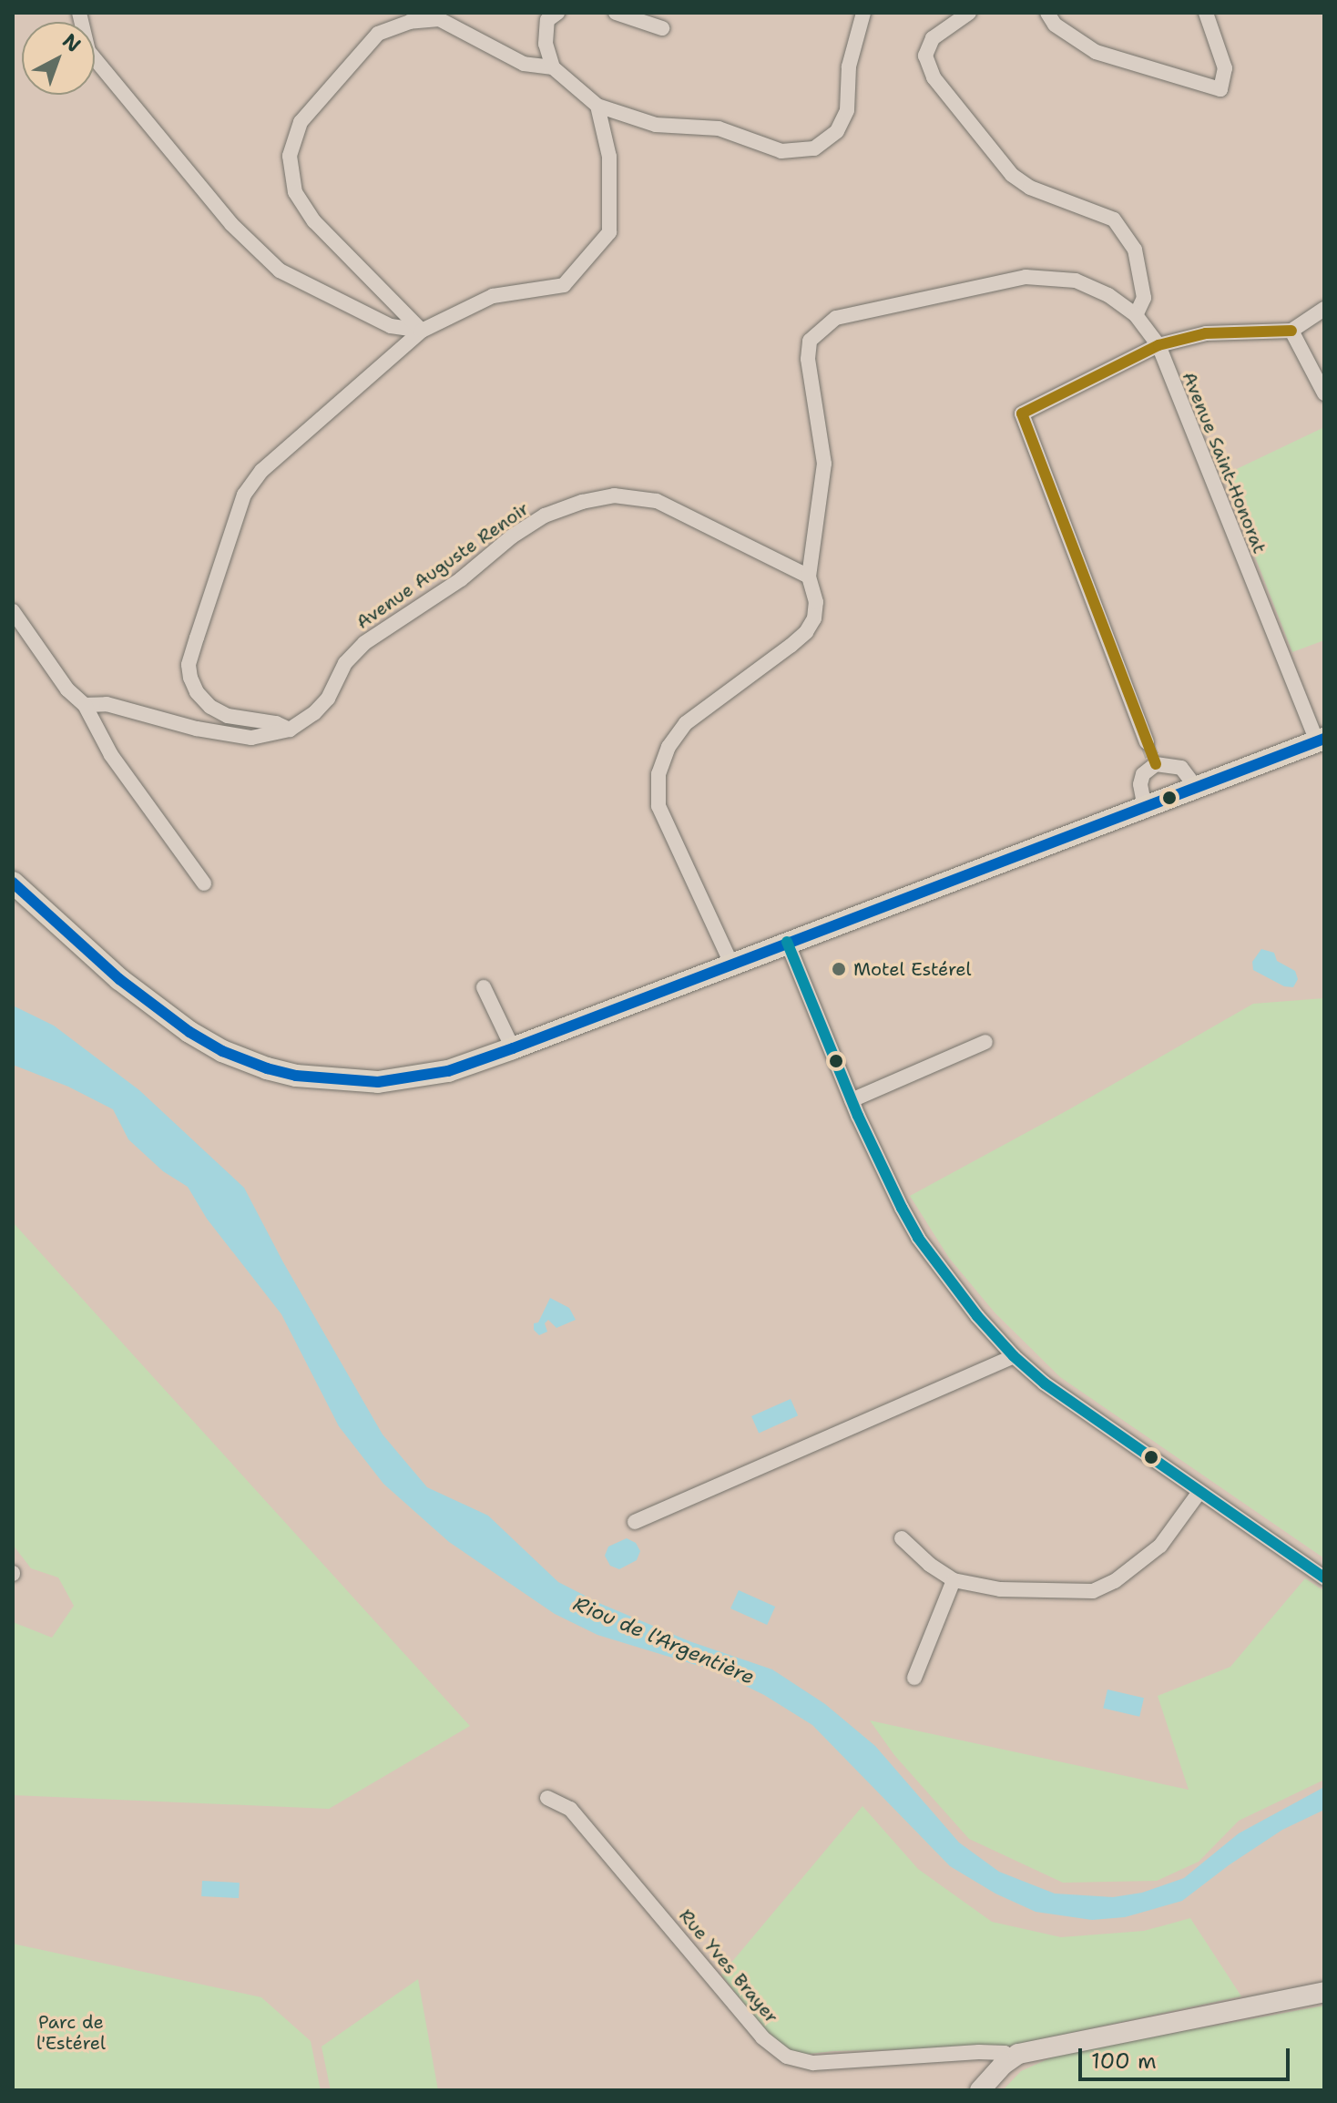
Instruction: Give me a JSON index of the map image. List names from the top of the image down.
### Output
{
  "streets": {
    "street": ["Avenue Saint-Honorat", "Avenue Auguste Renoir", "Rue Yves Brayer"]
  },
  "crossings": [
    ["Avenue Saint-Honorat", "Avenue Auguste Renoir"]
  ],
  "water": ["Riou de l'Argentière"],
  "parks": ["Parc de l'Estérel"],
  "places": ["Motel Estérel"],
  "scale_bar": "100 m",
  "north": "top right"
}
